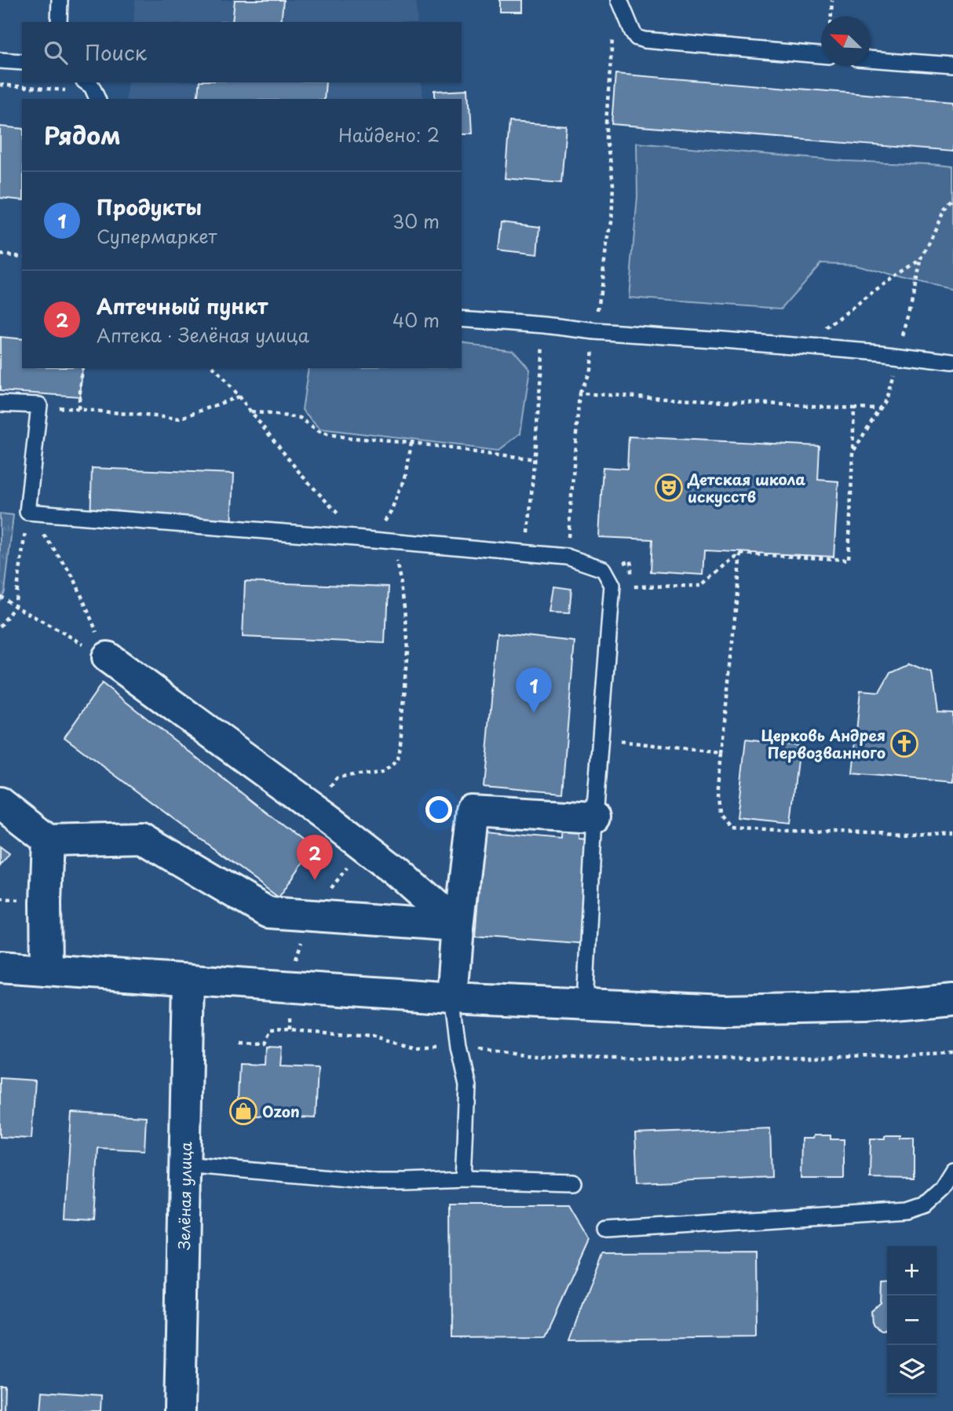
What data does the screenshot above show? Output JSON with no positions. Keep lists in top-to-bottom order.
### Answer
{
  "streets": {
    "street": ["Зелёная улица"]
  },
  "places": {
    "theatre": ["Детская школа искусств"],
    "church": ["Церковь Андрея Первозванного"],
    "shop": ["Ozon"]
  },
  "north": "top left",
  "page": {
    "search": "Поиск",
    "heading": ["Рядом", "Найдено: 2"],
    "list": [
      {
        "mark": "1",
        "name": "Продукты",
        "note": "Супермаркет",
        "value": "30 m"
      },
      {
        "mark": "2",
        "name": "Аптечный пункт",
        "note": "Аптека · Зелёная улица",
        "value": "40 m"
      }
    ],
    "pins": ["1", "2"],
    "map_buttons": ["+", "−"]
  }
}
